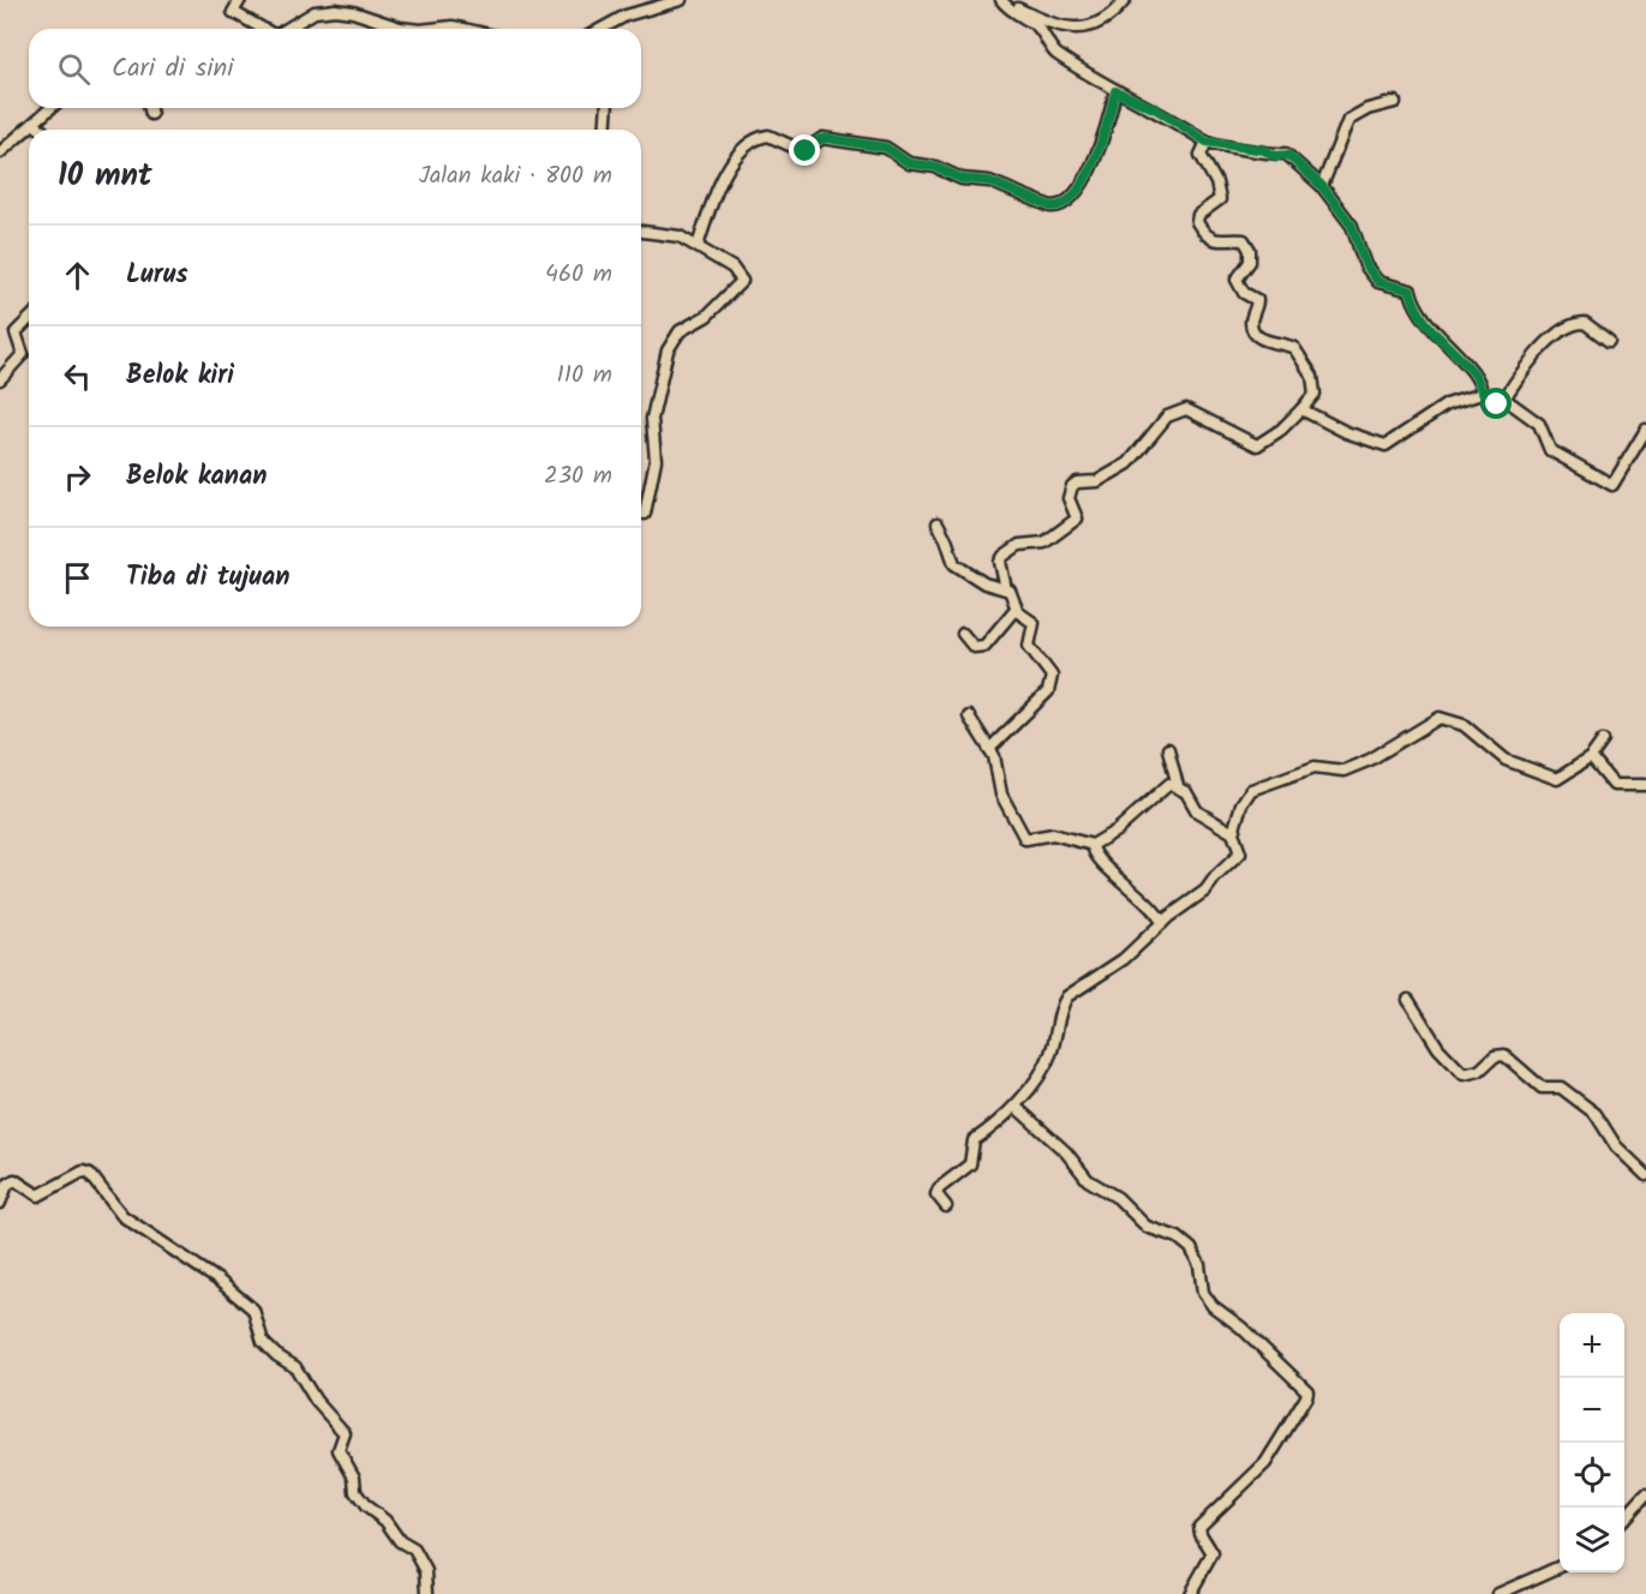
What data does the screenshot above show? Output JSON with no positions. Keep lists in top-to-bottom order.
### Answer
{
  "page": {
    "search": "Cari di sini",
    "heading": ["10 mnt", "Jalan kaki · 800 m"],
    "list": [
      ["Lurus", "460 m"],
      ["Belok kiri", "110 m"],
      ["Belok kanan", "230 m"],
      "Tiba di tujuan"
    ],
    "map_buttons": ["+", "−"]
  }
}
